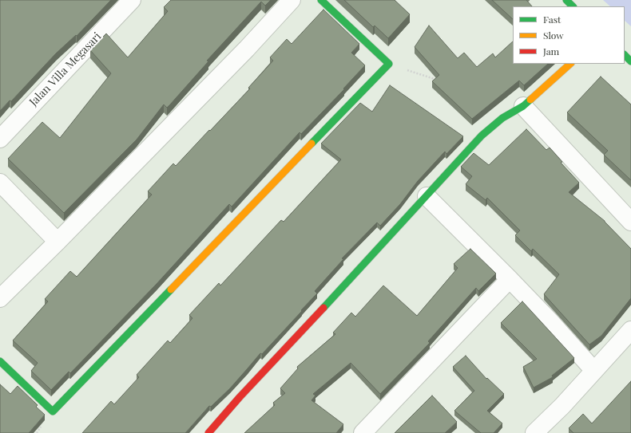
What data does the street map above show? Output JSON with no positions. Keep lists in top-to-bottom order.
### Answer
{
  "streets": {
    "street": ["Jalan Villa Megasari"]
  },
  "legend": ["Fast", "Slow", "Jam"]
}
